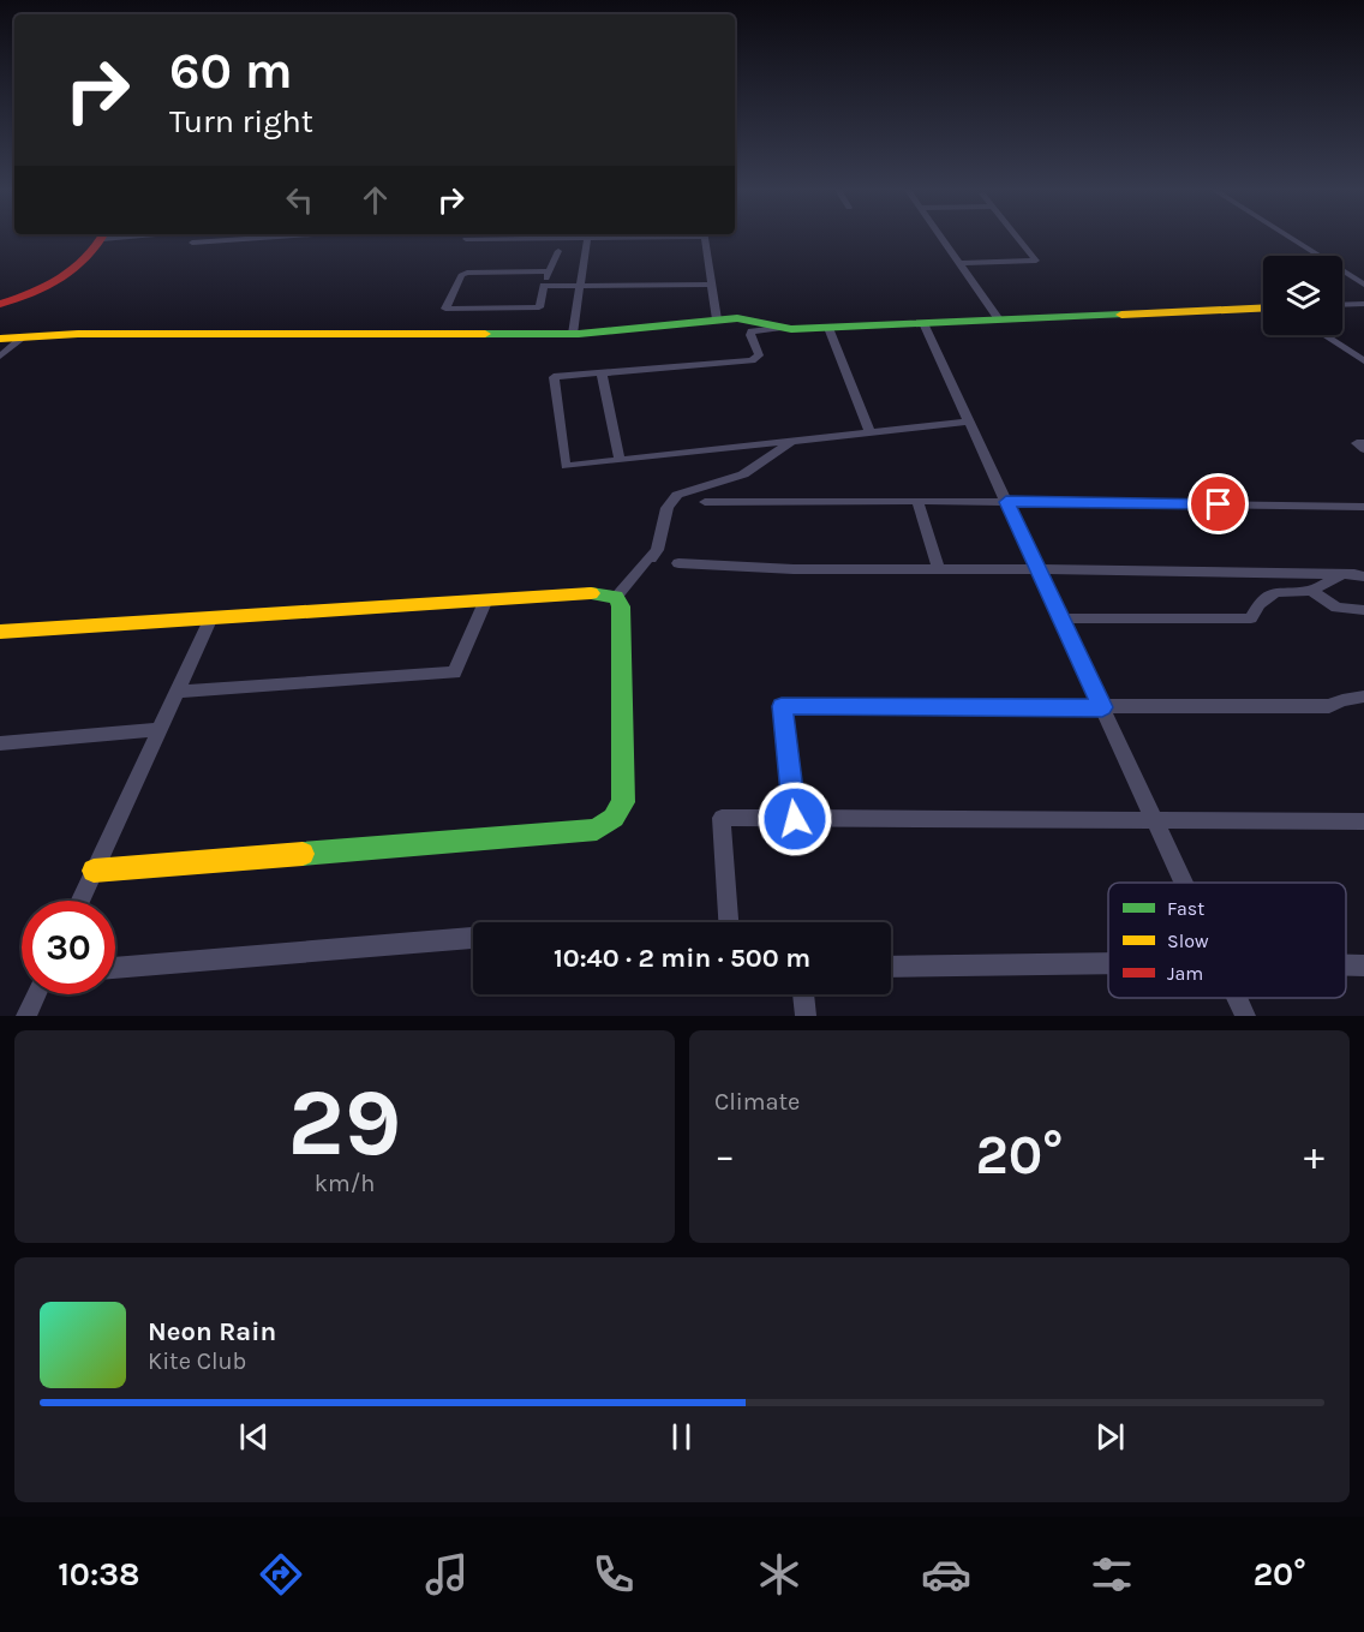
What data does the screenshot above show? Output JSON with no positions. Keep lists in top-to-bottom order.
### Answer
{
  "legend": ["Fast", "Slow", "Jam"],
  "page": {
    "turn": ["60 m", "Turn right"],
    "limit": "30",
    "trip": "10:40 · 2 min · 500 m",
    "tile": [
      ["29", "km/h"],
      "Climate"
    ],
    "heat": ["−", "20°", "+"],
    "song": ["Neon Rain", "Kite Club"],
    "tabs": ["10:38", "20°"]
  }
}
